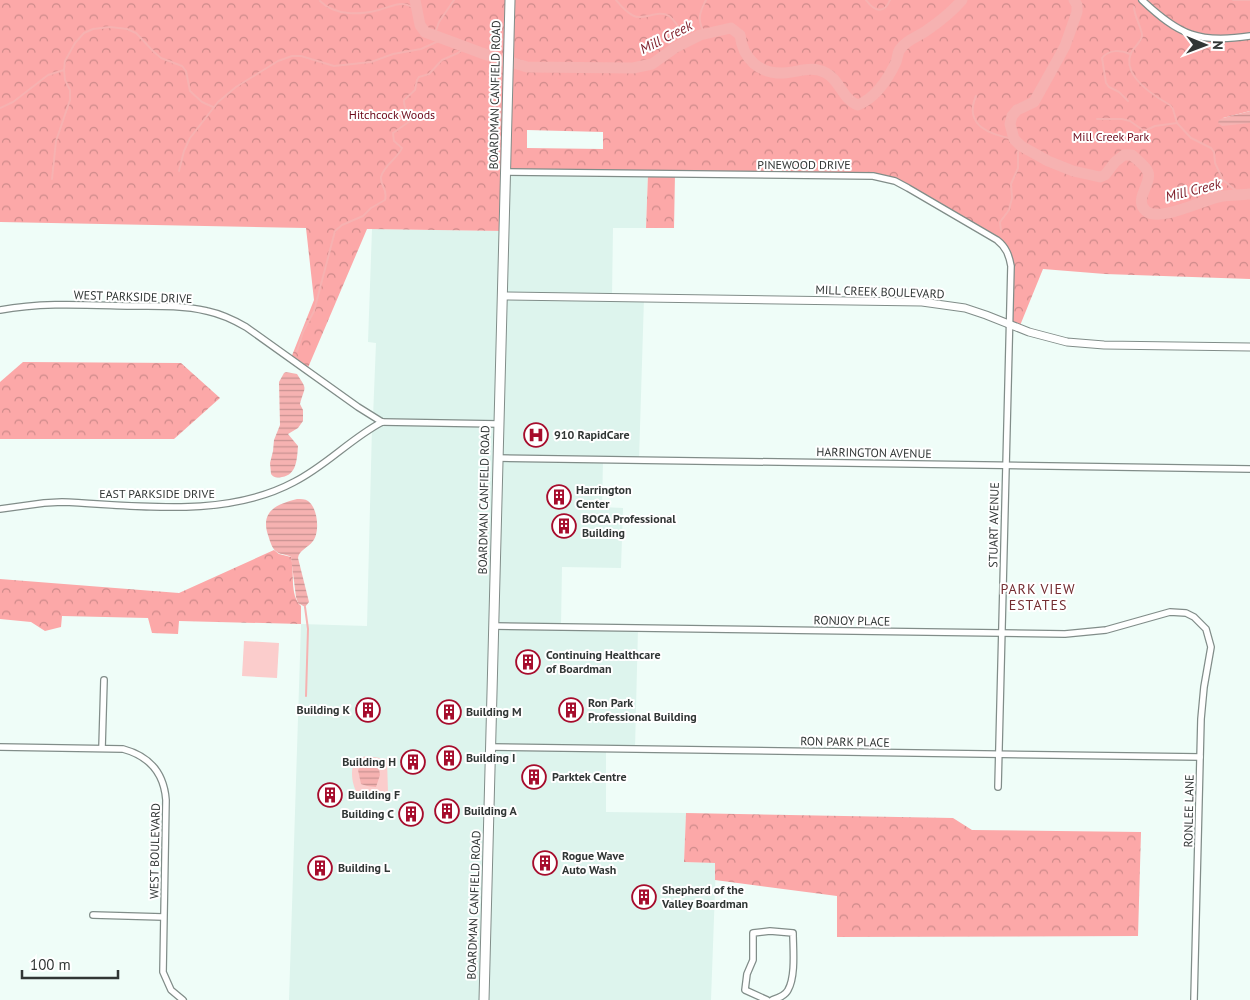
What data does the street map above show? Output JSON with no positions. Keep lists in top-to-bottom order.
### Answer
{
  "streets": {
    "main road": ["BOARDMAN CANFIELD ROAD"],
    "street": [
      "PINEWOOD DRIVE",
      "MILL CREEK BOULEVARD",
      "WEST PARKSIDE DRIVE",
      "HARRINGTON AVENUE",
      "EAST PARKSIDE DRIVE",
      "STUART AVENUE",
      "RONJOY PLACE",
      "RON PARK PLACE",
      "RONLEE LANE",
      "WEST BOULEVARD"
    ]
  },
  "crossings": [
    ["BOARDMAN CANFIELD ROAD", "PINEWOOD DRIVE"],
    ["BOARDMAN CANFIELD ROAD", "MILL CREEK BOULEVARD"],
    ["BOARDMAN CANFIELD ROAD", "HARRINGTON AVENUE"],
    ["BOARDMAN CANFIELD ROAD", "RONJOY PLACE"],
    ["BOARDMAN CANFIELD ROAD", "RON PARK PLACE"],
    ["PINEWOOD DRIVE", "MILL CREEK BOULEVARD"],
    ["PINEWOOD DRIVE", "STUART AVENUE"],
    ["MILL CREEK BOULEVARD", "STUART AVENUE"],
    ["WEST PARKSIDE DRIVE", "EAST PARKSIDE DRIVE"],
    ["HARRINGTON AVENUE", "STUART AVENUE"],
    ["STUART AVENUE", "RONJOY PLACE"],
    ["STUART AVENUE", "RON PARK PLACE"],
    ["RONJOY PLACE", "RONLEE LANE"],
    ["RON PARK PLACE", "RONLEE LANE"]
  ],
  "districts": ["PARK VIEW ESTATES"],
  "water": ["Mill Creek"],
  "parks": ["Hitchcock Woods", "Mill Creek Park"],
  "places": {
    "hospital": ["910 RapidCare"],
    "building": [
      "Harrington Center",
      "BOCA Professional Building",
      "Continuing Healthcare of Boardman",
      "Building K",
      "Ron Park Professional Building",
      "Building M",
      "Building I",
      "Building H",
      "Parktek Centre",
      "Building F",
      "Building A",
      "Building C",
      "Rogue Wave Auto Wash",
      "Building L",
      "Shepherd of the Valley Boardman"
    ]
  },
  "scale_bar": "100 m",
  "north": "right"
}
